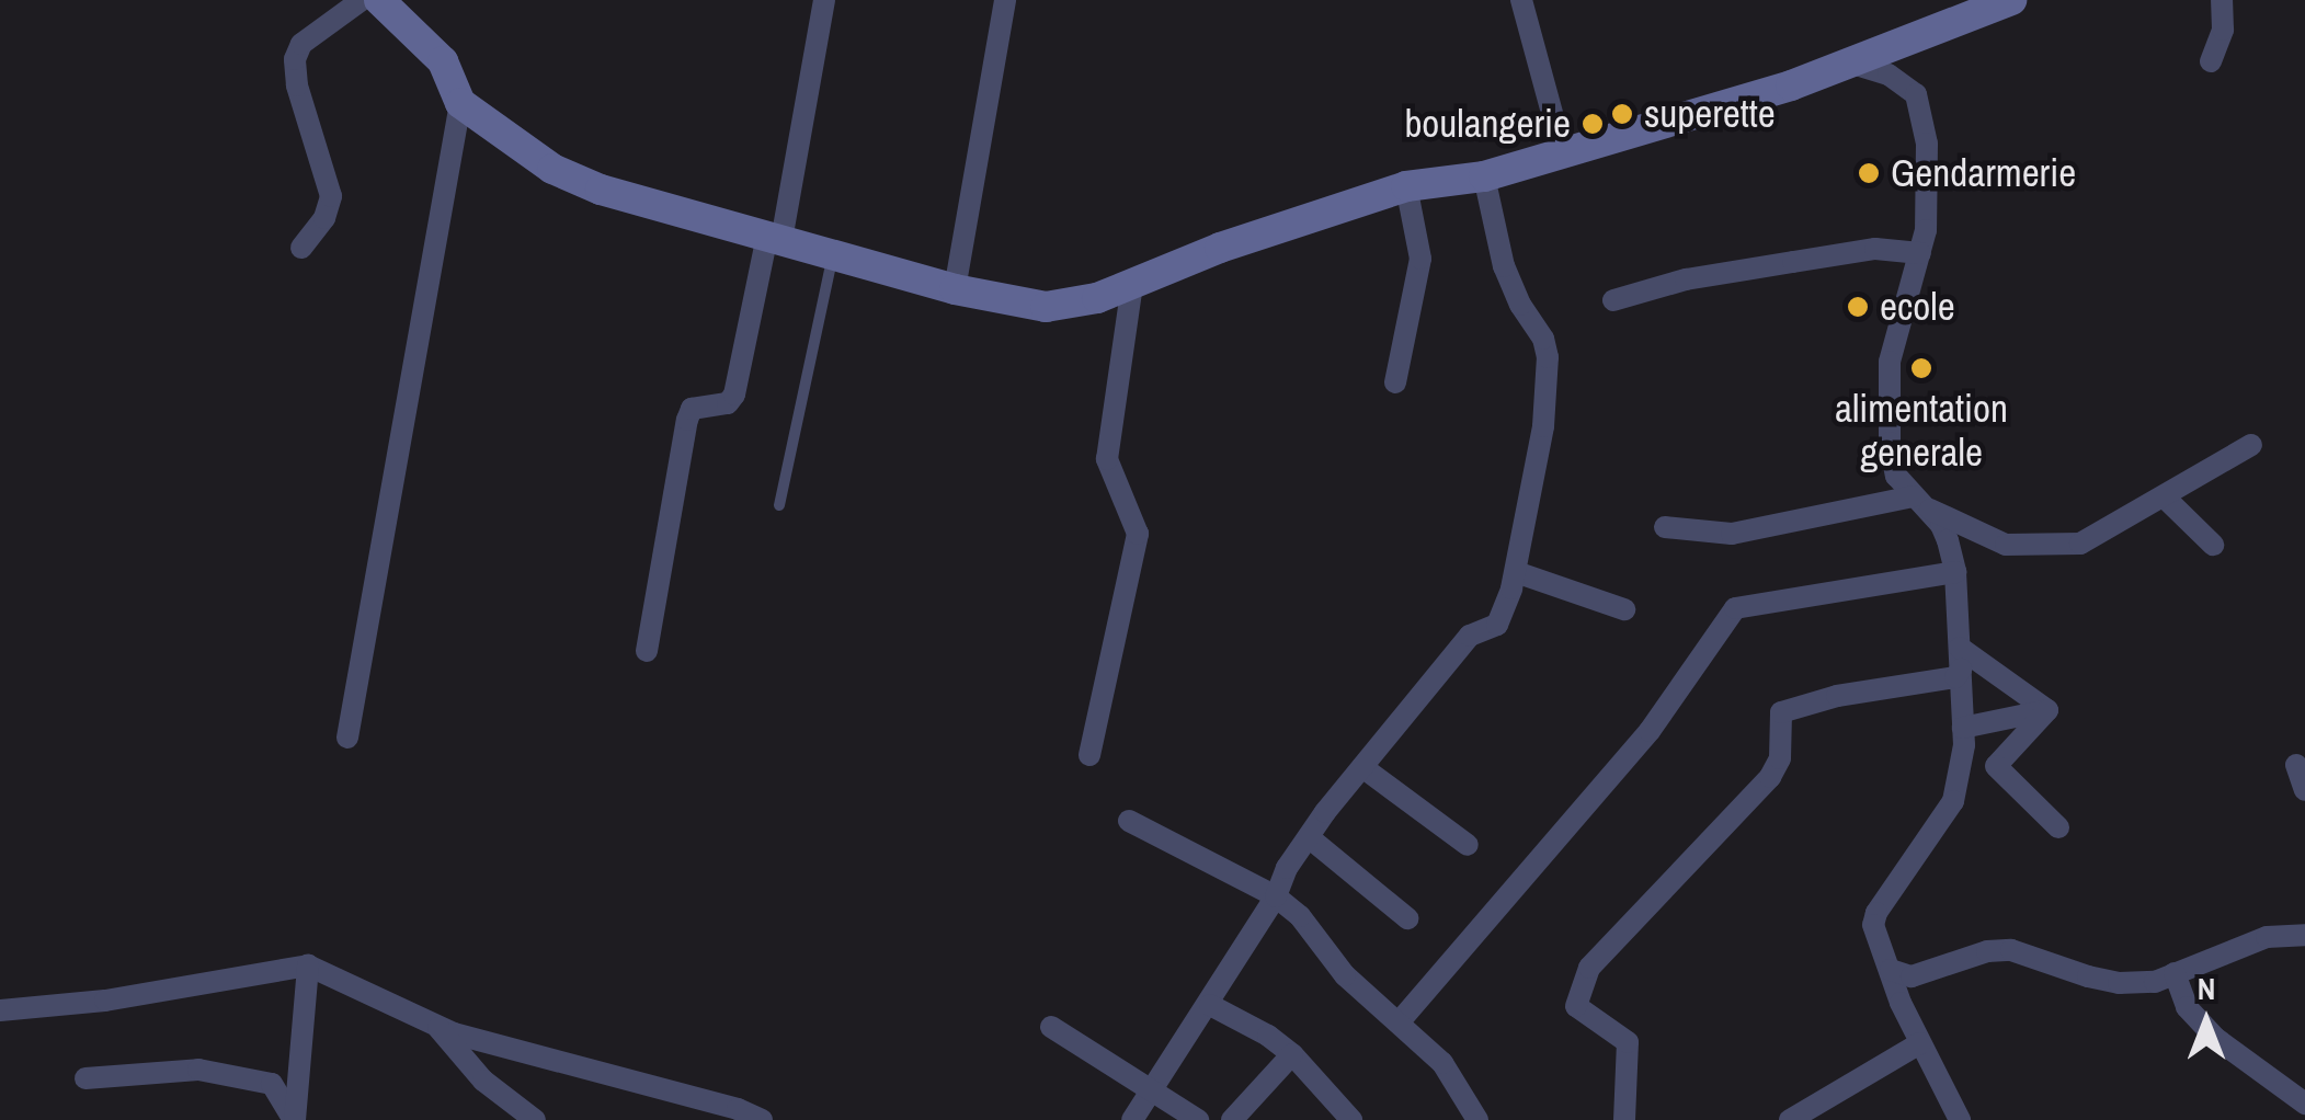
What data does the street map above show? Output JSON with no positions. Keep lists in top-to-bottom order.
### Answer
{
  "places": [
    "superette",
    "boulangerie",
    "Gendarmerie",
    "ecole",
    "alimentation generale"
  ],
  "north": "top"
}
